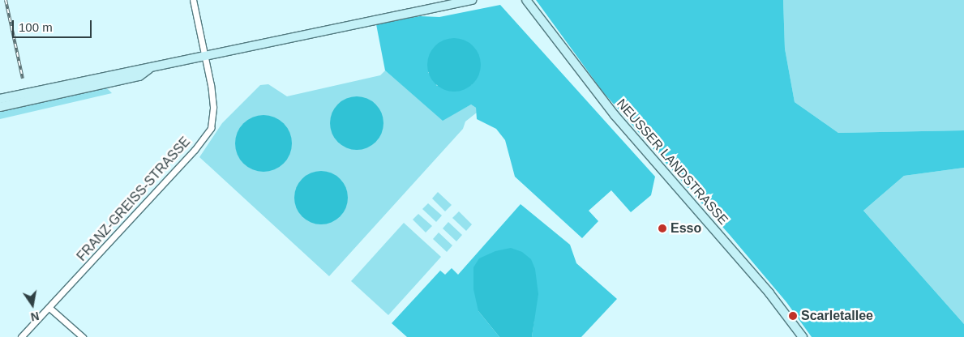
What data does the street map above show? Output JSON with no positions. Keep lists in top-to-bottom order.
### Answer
{
  "streets": {
    "street": ["NEUSSER LANDSTRASSE", "FRANZ-GREISS-STRASSE"]
  },
  "places": ["Esso", "Scarletallee"],
  "scale_bar": "100 m",
  "north": "bottom"
}
